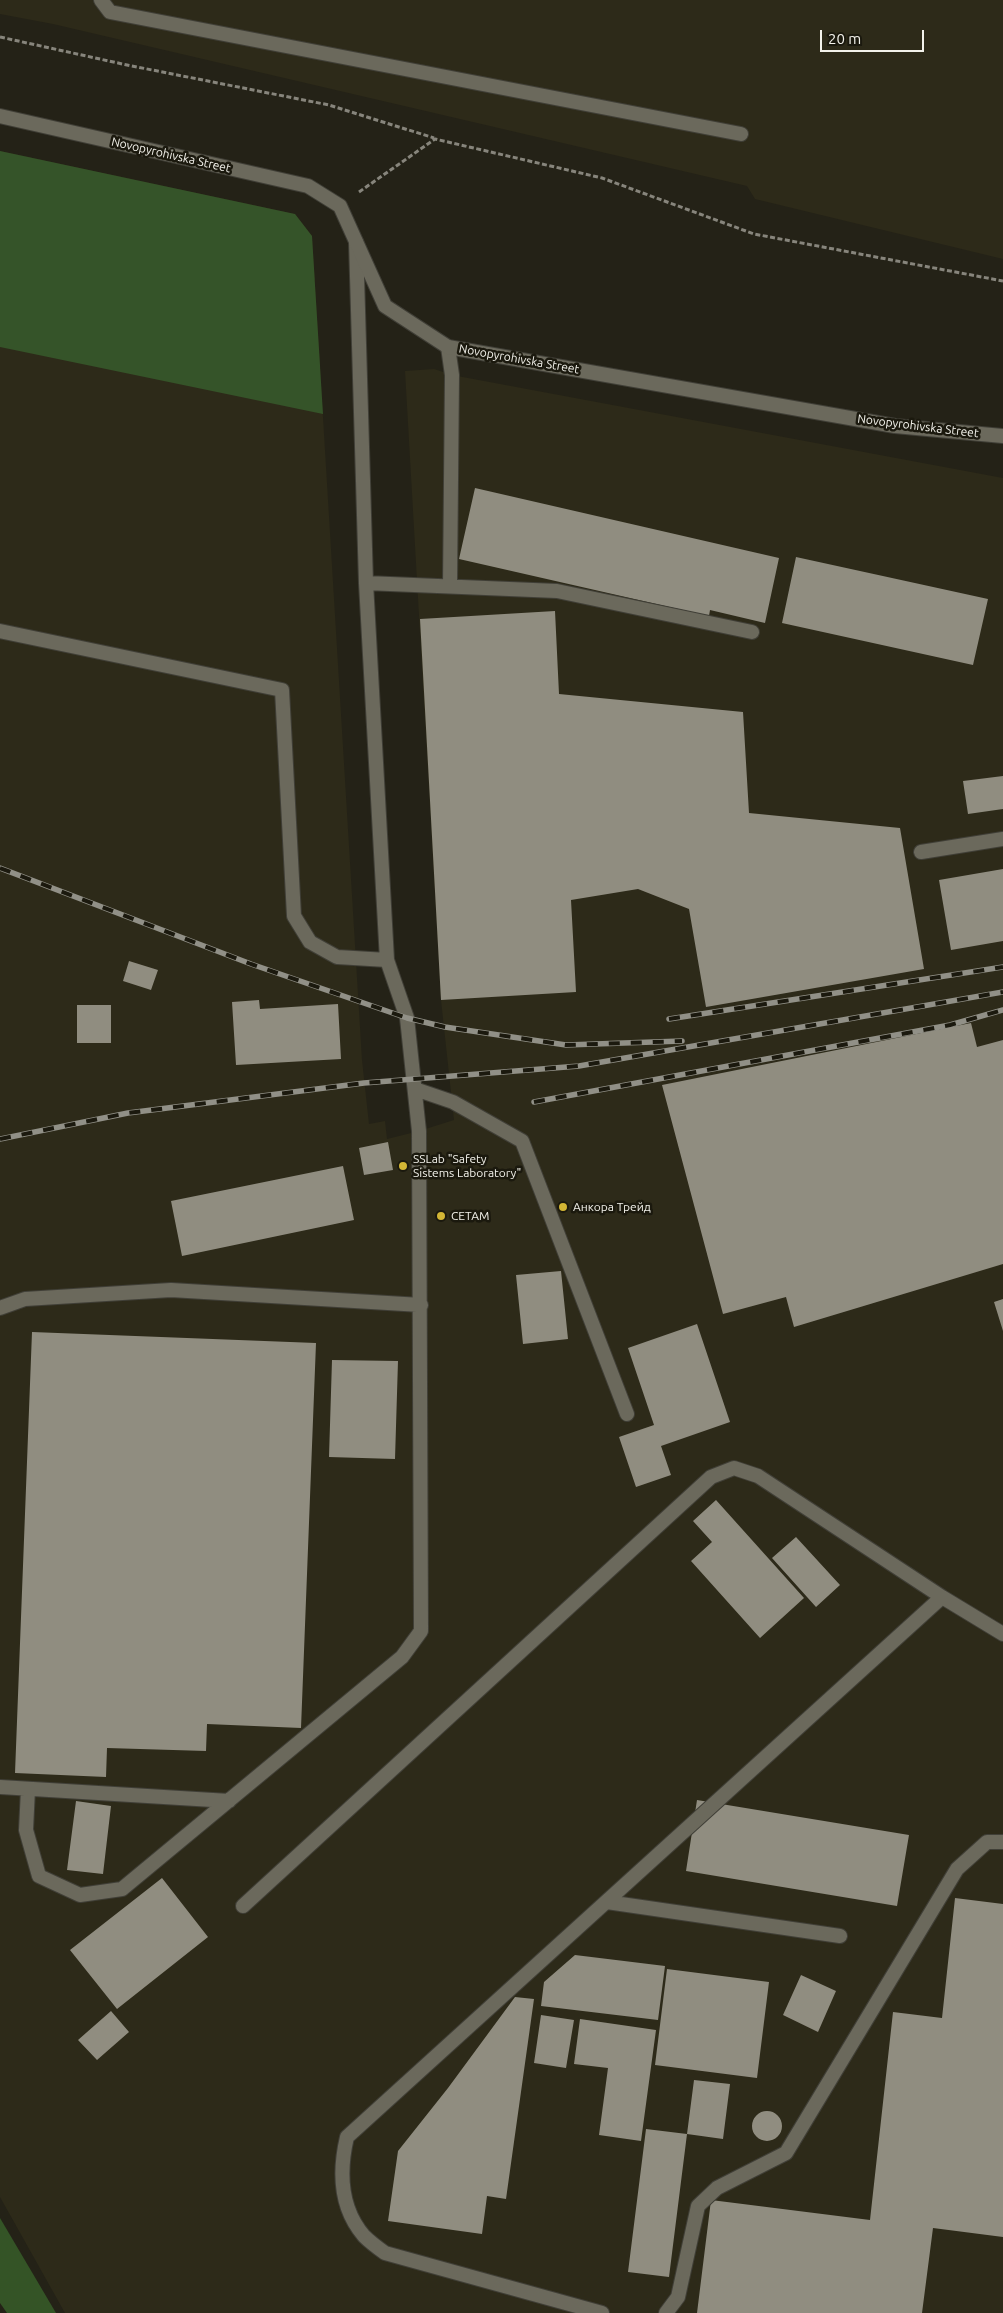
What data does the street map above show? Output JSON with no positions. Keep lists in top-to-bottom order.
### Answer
{
  "streets": {
    "street": ["Novopyrohivska Street"]
  },
  "places": ["SSLab \"Safety Sistems Laboratory\"", "Анкора Трейд", "СЕТАМ"],
  "scale_bar": "20 m"
}
